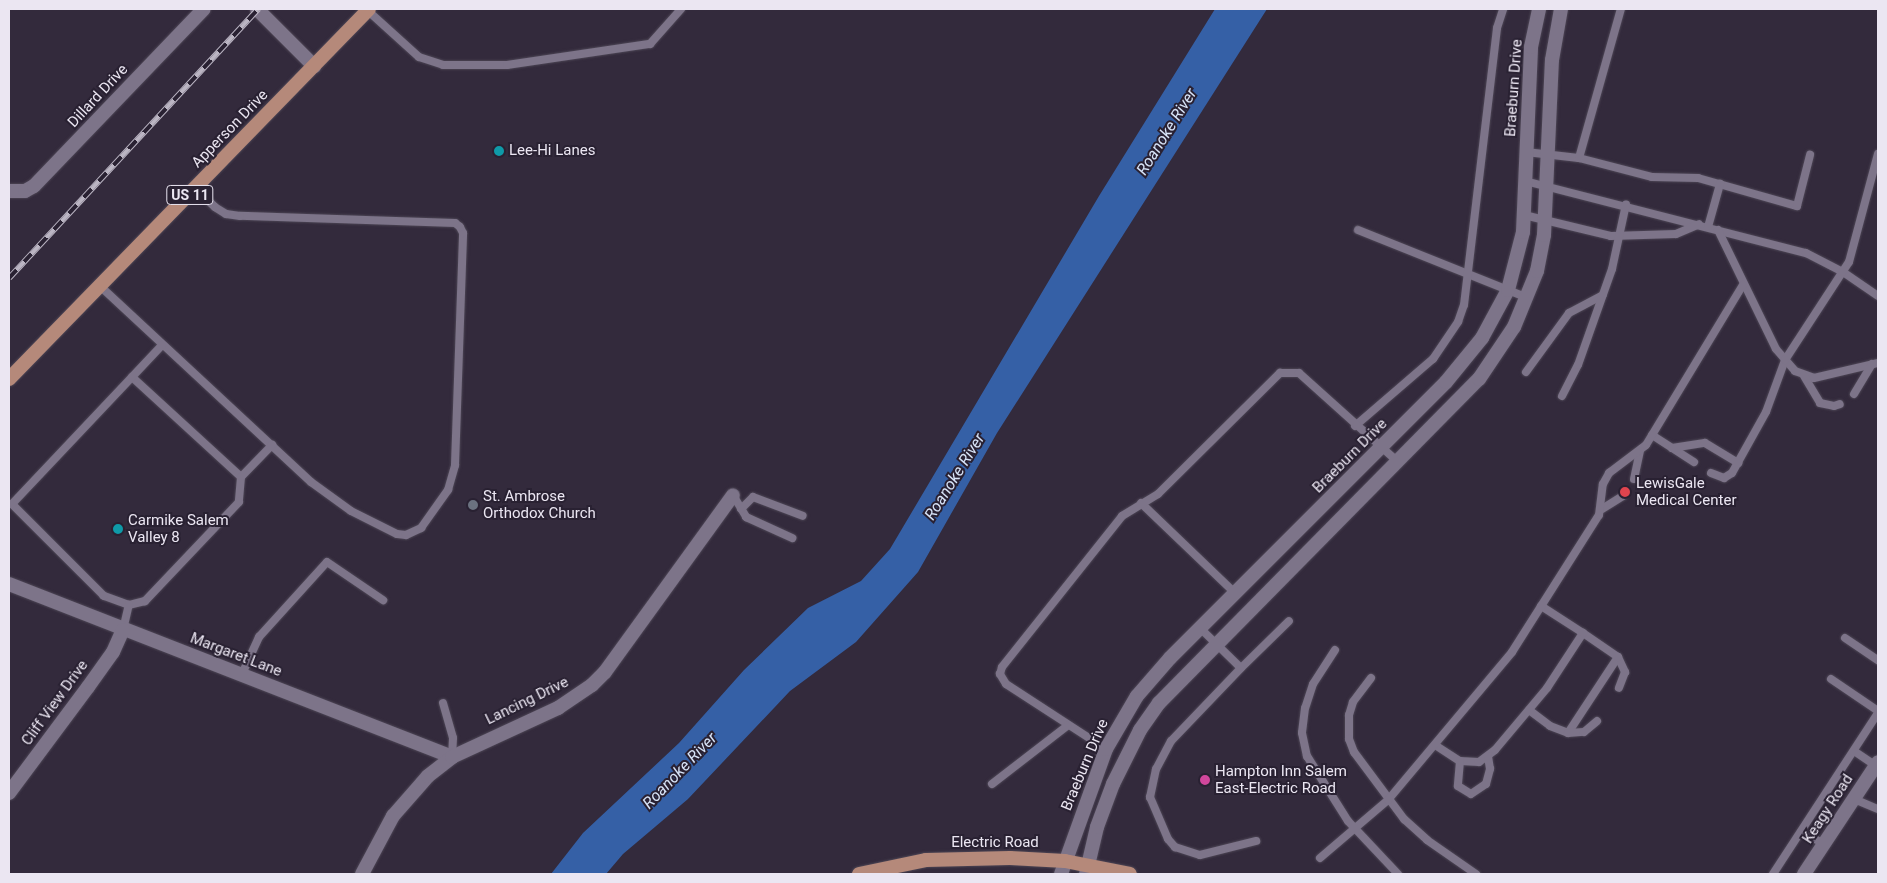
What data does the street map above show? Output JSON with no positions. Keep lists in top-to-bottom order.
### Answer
{
  "streets": {
    "main road": ["Apperson Drive", "US 11", "Electric Road"],
    "street": [
      "Braeburn Drive",
      "Dillard Drive",
      "Margaret Lane",
      "Lancing Drive",
      "Cliff View Drive",
      "Keagy Road"
    ]
  },
  "crossings": [
    ["Braeburn Drive", "Electric Road"],
    ["Margaret Lane", "Lancing Drive"],
    ["Margaret Lane", "Cliff View Drive"]
  ],
  "water": ["Roanoke River"],
  "places": [
    "Lee-Hi Lanes",
    "LewisGale Medical Center",
    "St. Ambrose Orthodox Church",
    "Carmike Salem Valley 8",
    "Hampton Inn Salem East-Electric Road"
  ]
}
